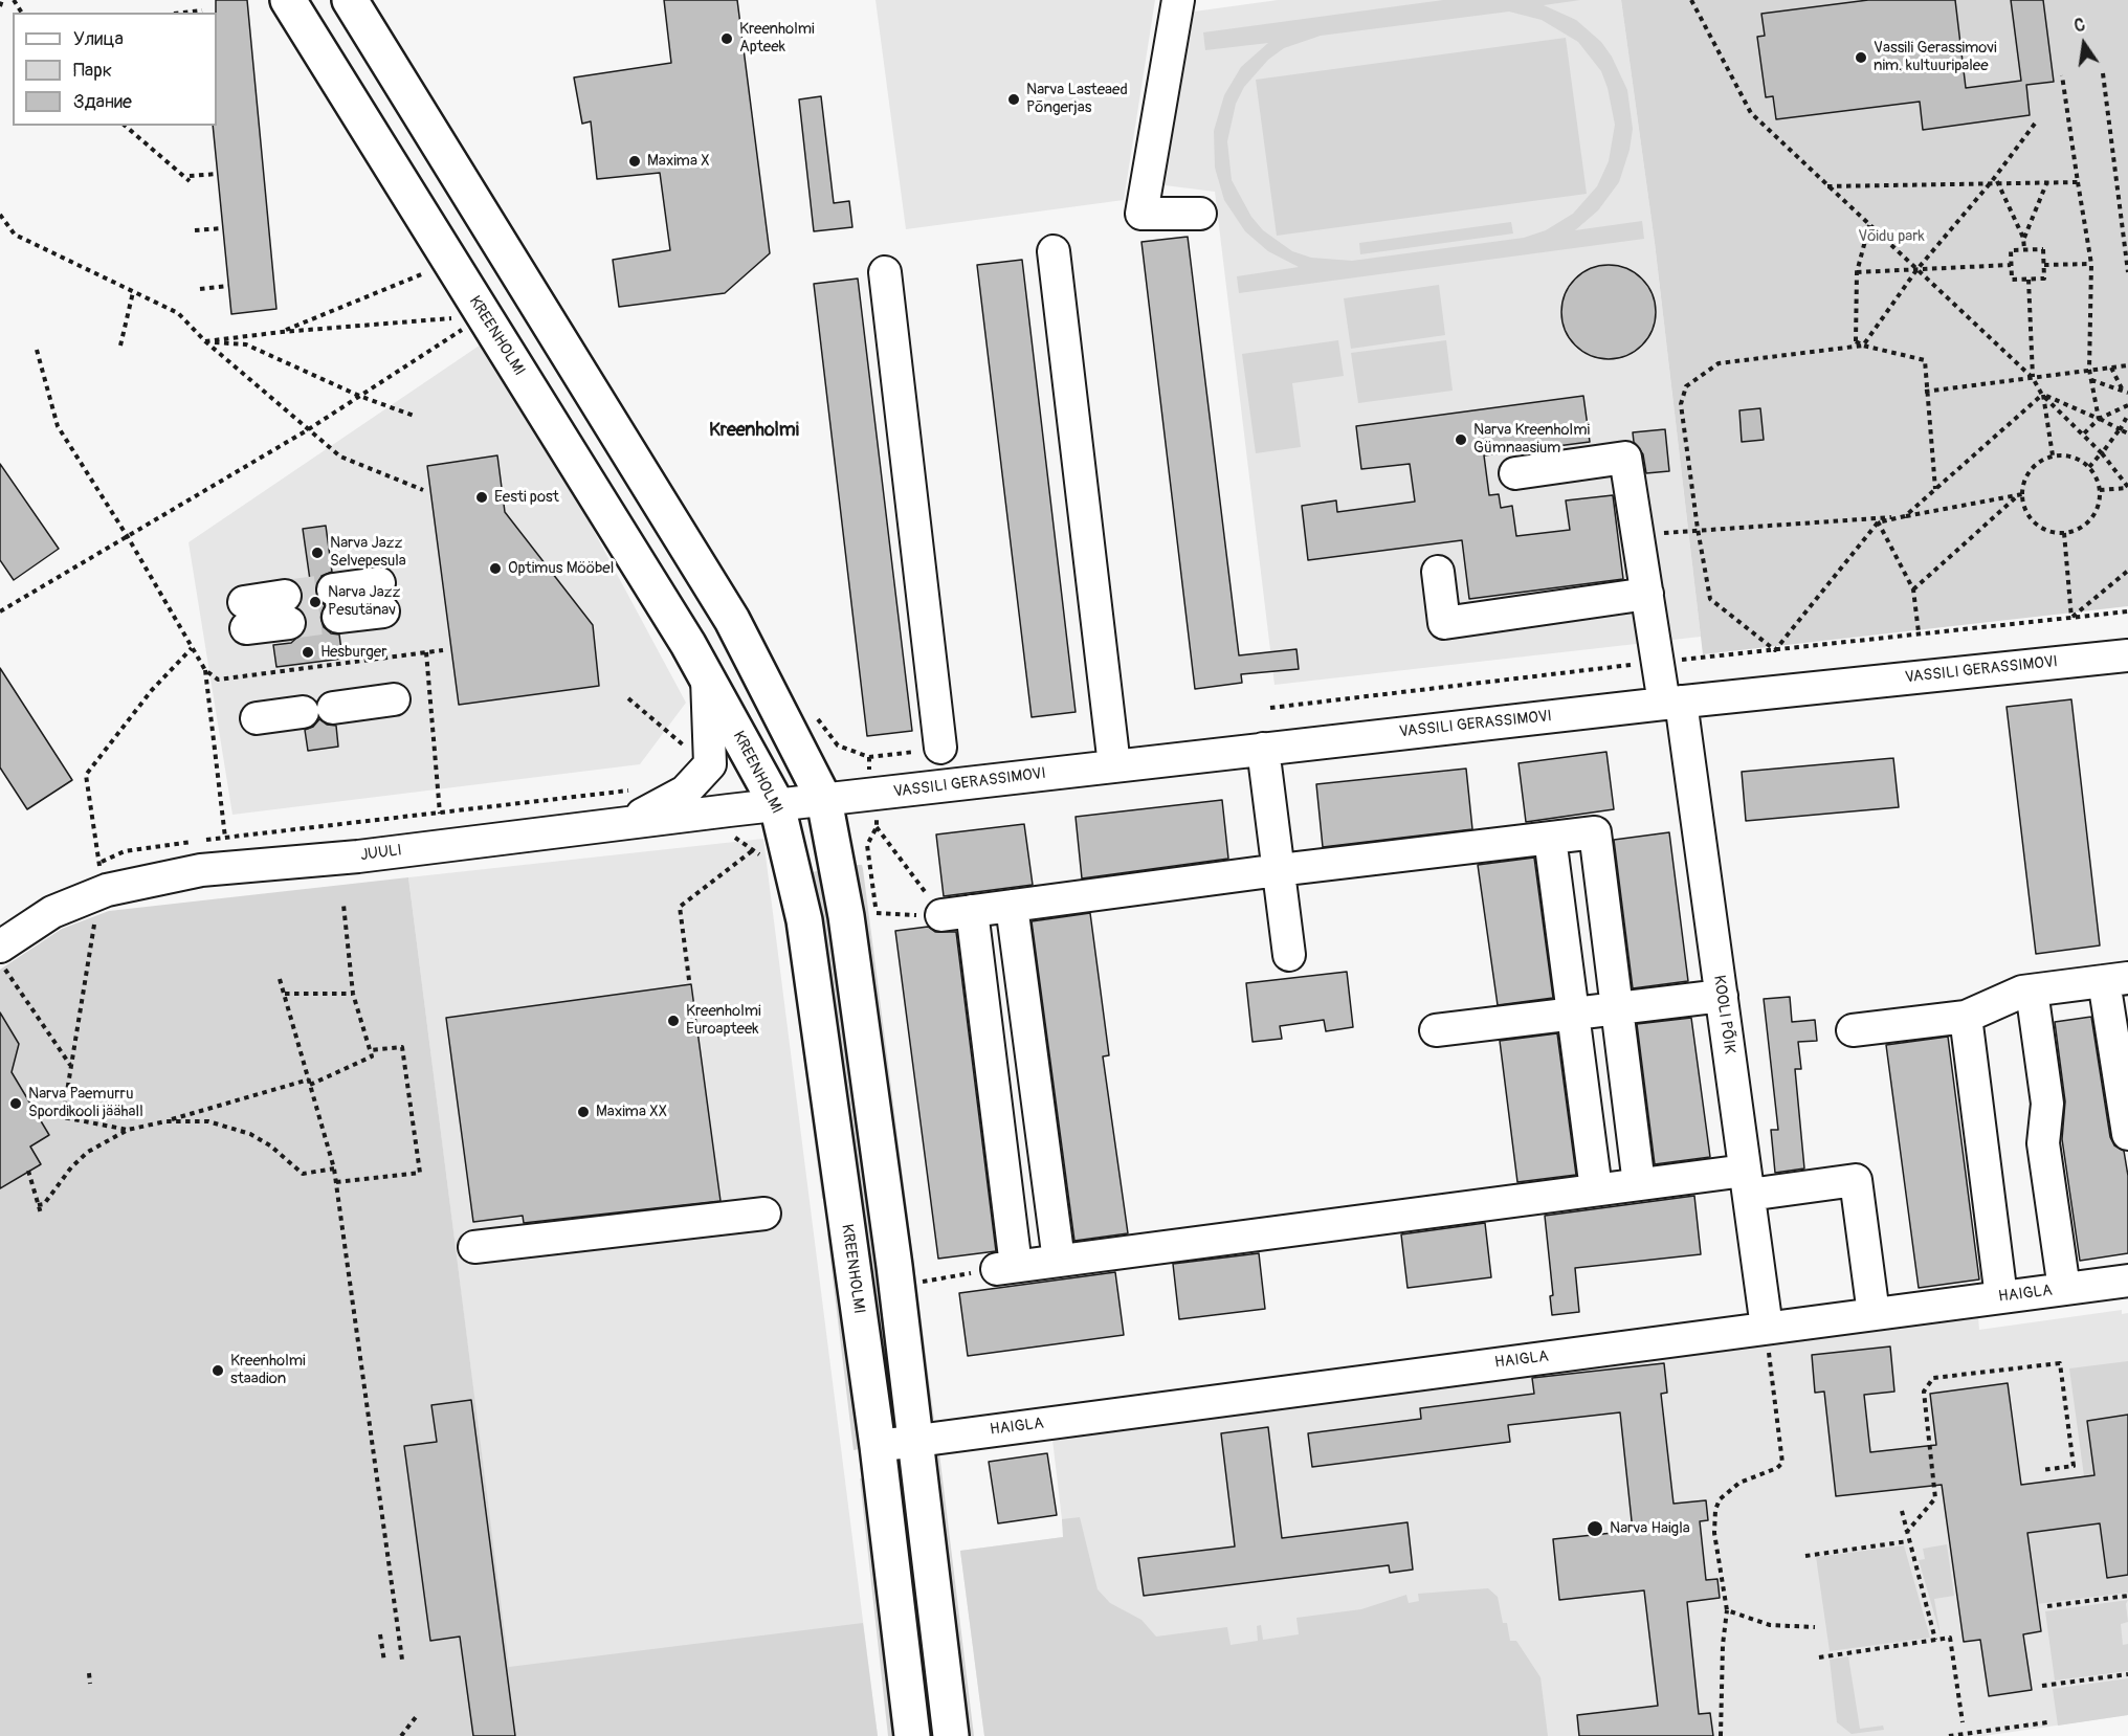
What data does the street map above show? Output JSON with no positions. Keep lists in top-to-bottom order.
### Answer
{
  "streets": {
    "main road": ["KREENHOLMI"],
    "street": [
      "VASSILI GERASSIMOVI",
      "JUULI",
      "KOOLI PÕIK",
      "HAIGLA"
    ]
  },
  "crossings": [
    ["KREENHOLMI", "VASSILI GERASSIMOVI"],
    ["KREENHOLMI", "JUULI"],
    ["KREENHOLMI", "HAIGLA"],
    ["VASSILI GERASSIMOVI", "JUULI"],
    ["VASSILI GERASSIMOVI", "KOOLI PÕIK"],
    ["KOOLI PÕIK", "HAIGLA"]
  ],
  "districts": ["Kreenholmi"],
  "parks": ["Võidu park"],
  "places": [
    "Kreenholmi Apteek",
    "Vassili Gerassimovi nim. kultuuripalee",
    "Narva Lasteaed Põngerjas",
    "Maxima X",
    "Narva Kreenholmi Gümnaasium",
    "Eesti post",
    "Narva Jazz Selvepesula",
    "Optimus Mööbel",
    "Narva Jazz Pesutänav",
    "Hesburger",
    "Kreenholmi Euroapteek",
    "Narva Paemurru Spordikooli jäähall",
    "Maxima XX",
    "Kreenholmi staadion",
    "Narva Haigla"
  ],
  "legend": ["Улица", "Парк", "Здание"],
  "north": "top"
}
